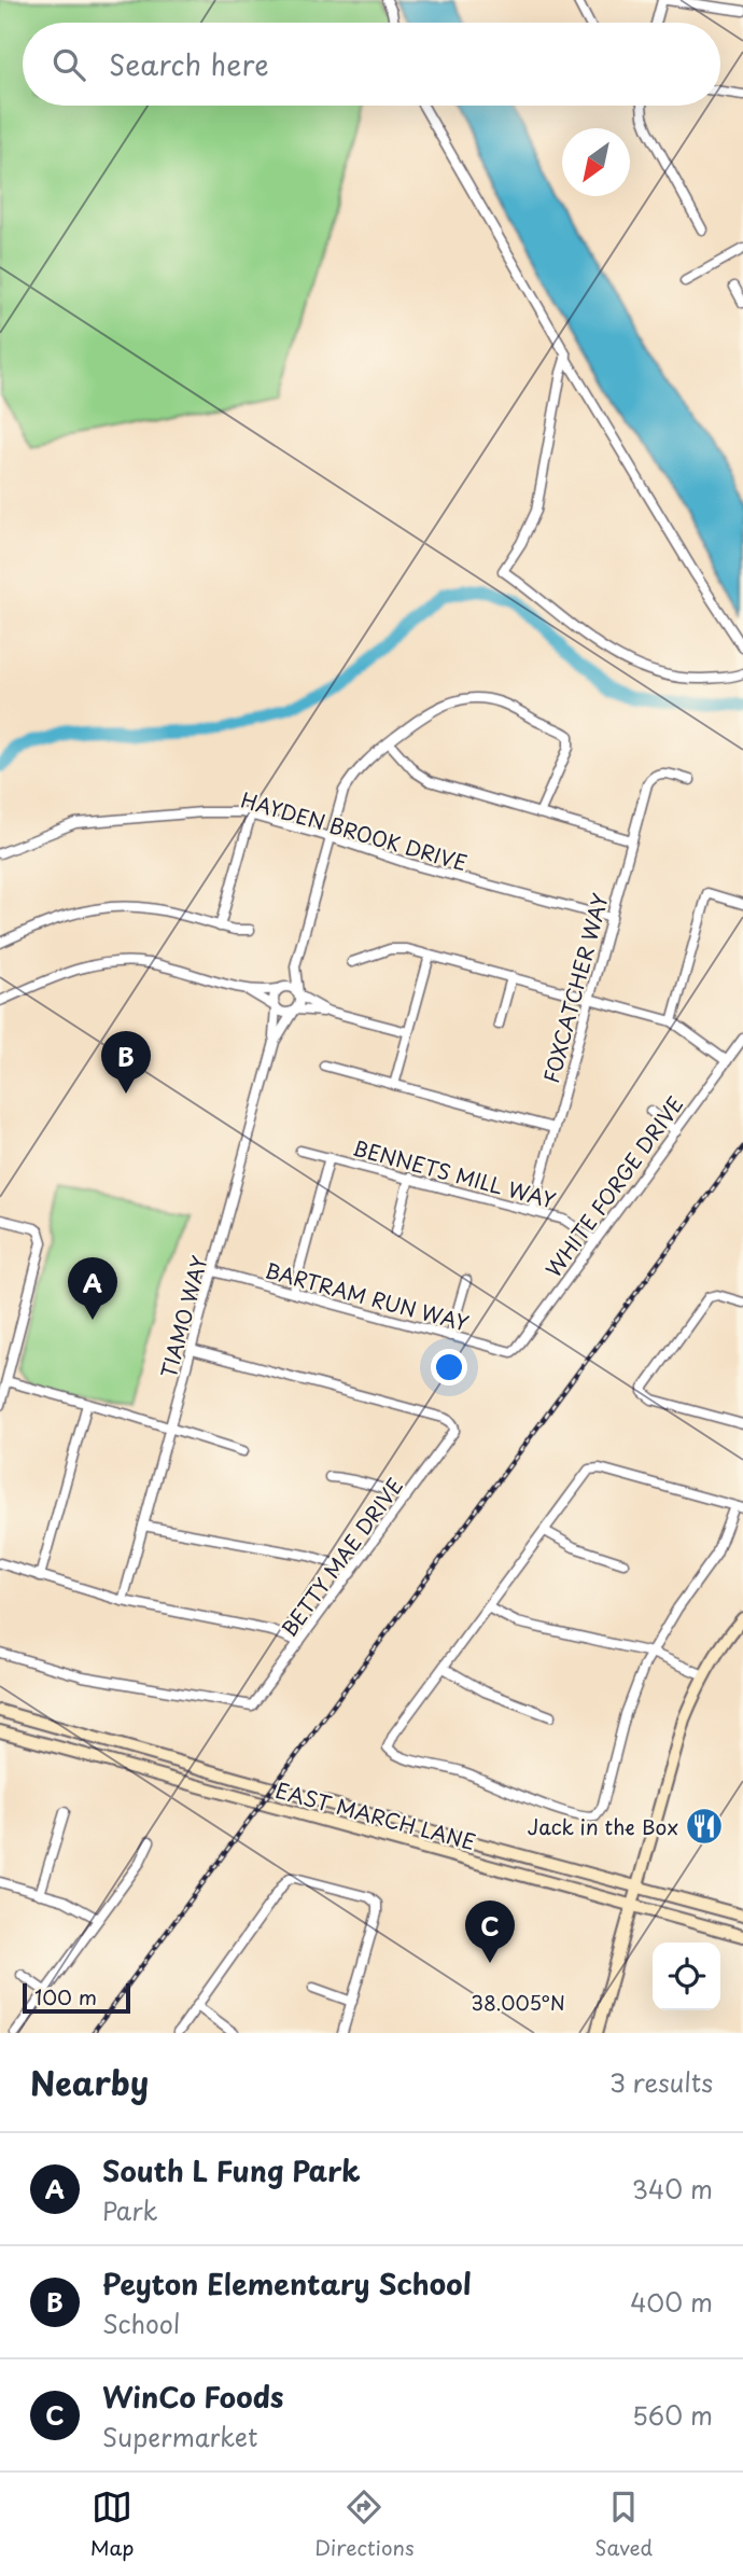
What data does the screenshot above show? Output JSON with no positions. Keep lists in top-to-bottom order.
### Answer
{
  "streets": {
    "main road": ["EAST MARCH LANE"],
    "street": [
      "HAYDEN BROOK DRIVE",
      "FOXCATCHER WAY",
      "BENNETS MILL WAY",
      "WHITE FORGE DRIVE",
      "BARTRAM RUN WAY",
      "TIAMO WAY",
      "BETTY MAE DRIVE"
    ]
  },
  "crossings": [
    ["HAYDEN BROOK DRIVE", "FOXCATCHER WAY"],
    ["FOXCATCHER WAY", "BENNETS MILL WAY"],
    ["BENNETS MILL WAY", "WHITE FORGE DRIVE"],
    ["WHITE FORGE DRIVE", "BARTRAM RUN WAY"],
    ["BARTRAM RUN WAY", "TIAMO WAY"],
    ["TIAMO WAY", "BETTY MAE DRIVE"]
  ],
  "places": {
    "restaurant": ["Jack in the Box"]
  },
  "scale_bar": "100 m",
  "north": "bottom left",
  "page": {
    "search": "Search here",
    "pins": ["B", "A", "C"],
    "scale": "100 m",
    "heading": ["Nearby", "3 results"],
    "list": [
      {
        "mark": "A",
        "name": "South L Fung Park",
        "note": "Park",
        "value": "340 m"
      },
      {
        "mark": "B",
        "name": "Peyton Elementary School",
        "note": "School",
        "value": "400 m"
      },
      {
        "mark": "C",
        "name": "WinCo Foods",
        "note": "Supermarket",
        "value": "560 m"
      }
    ],
    "nav": ["Map", "Directions", "Saved"]
  },
  "coordinates": ["38.005°N"]
}
